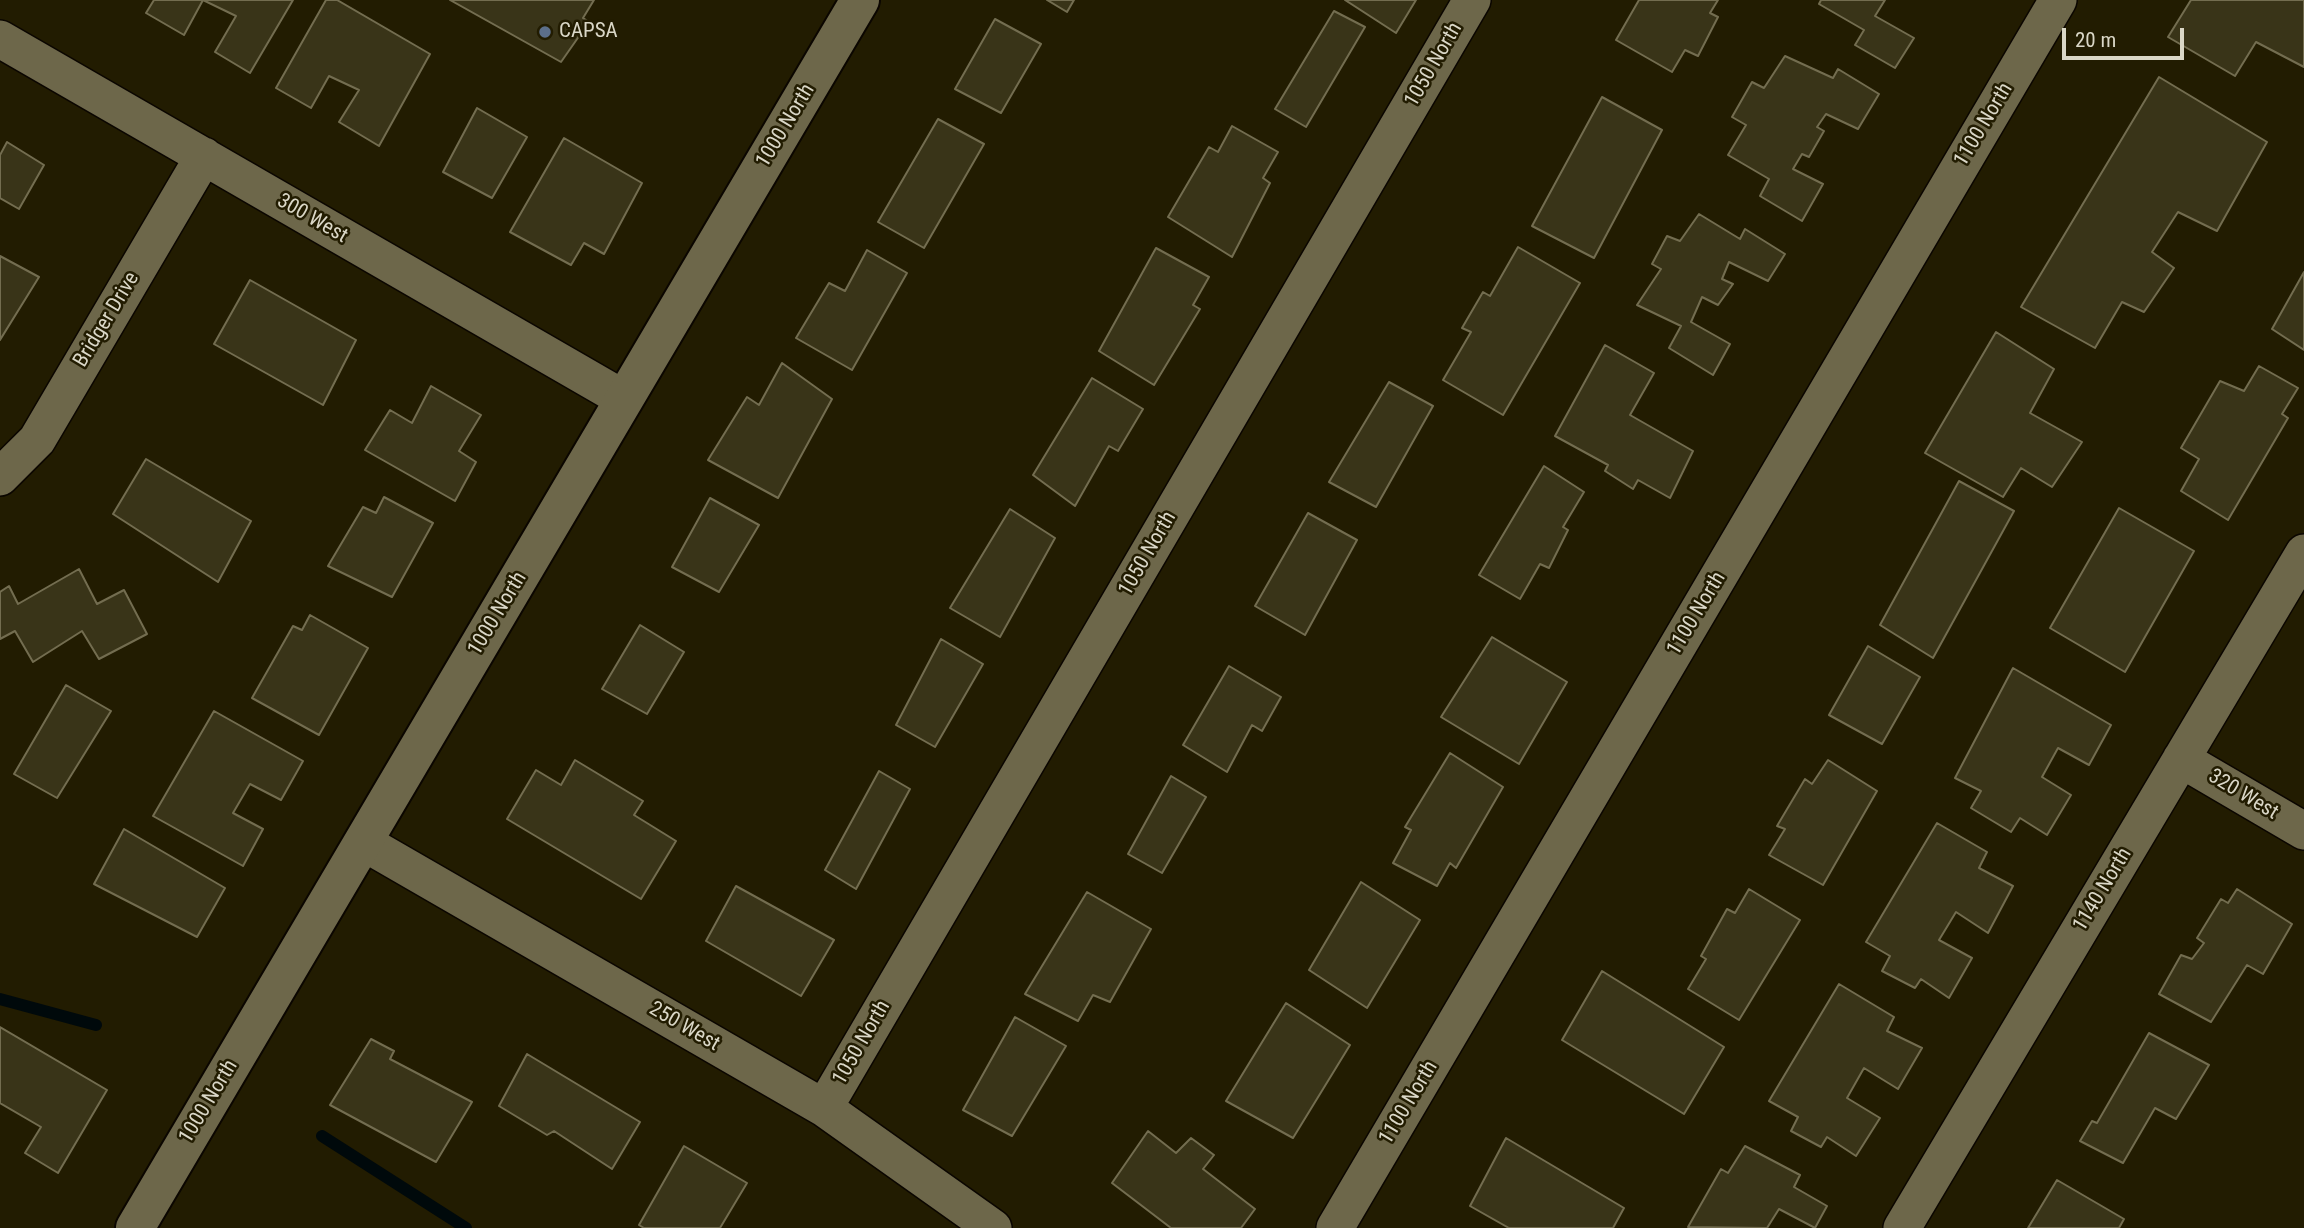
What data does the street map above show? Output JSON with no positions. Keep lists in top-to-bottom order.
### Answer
{
  "streets": {
    "street": [
      "1050 North",
      "1100 North",
      "1000 North",
      "300 West",
      "Bridger Drive",
      "320 West",
      "1140 North",
      "250 West"
    ]
  },
  "crossings": [
    ["1050 North", "250 West"],
    ["1000 North", "300 West"],
    ["1000 North", "250 West"],
    ["300 West", "Bridger Drive"],
    ["320 West", "1140 North"]
  ],
  "places": ["CAPSA"],
  "scale_bar": "20 m"
}
